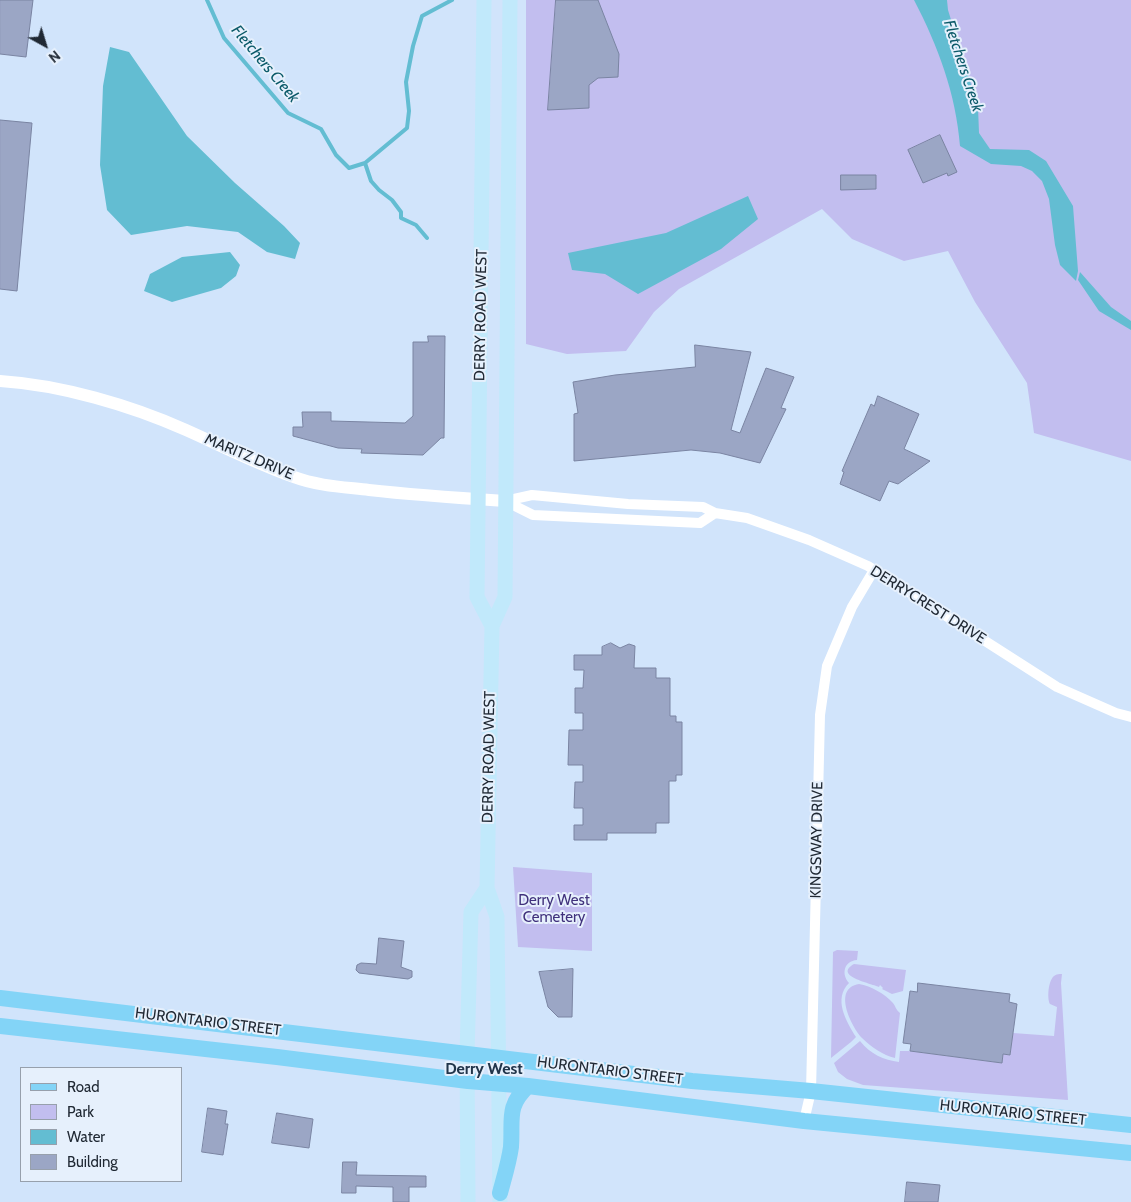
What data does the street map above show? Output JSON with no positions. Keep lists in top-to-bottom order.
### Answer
{
  "streets": {
    "main road": ["DERRY ROAD WEST", "HURONTARIO STREET"],
    "street": ["MARITZ DRIVE", "DERRYCREST DRIVE", "KINGSWAY DRIVE"]
  },
  "crossings": [
    ["DERRY ROAD WEST", "MARITZ DRIVE"],
    ["DERRY ROAD WEST", "DERRYCREST DRIVE"],
    ["DERRY ROAD WEST", "HURONTARIO STREET"],
    ["MARITZ DRIVE", "DERRYCREST DRIVE"],
    ["DERRYCREST DRIVE", "KINGSWAY DRIVE"],
    ["KINGSWAY DRIVE", "HURONTARIO STREET"]
  ],
  "districts": ["Derry West"],
  "water": ["Fletchers Creek"],
  "parks": ["Derry West Cemetery"],
  "legend": [
    "Road",
    "Park",
    "Water",
    "Building"
  ],
  "north": "bottom right"
}
